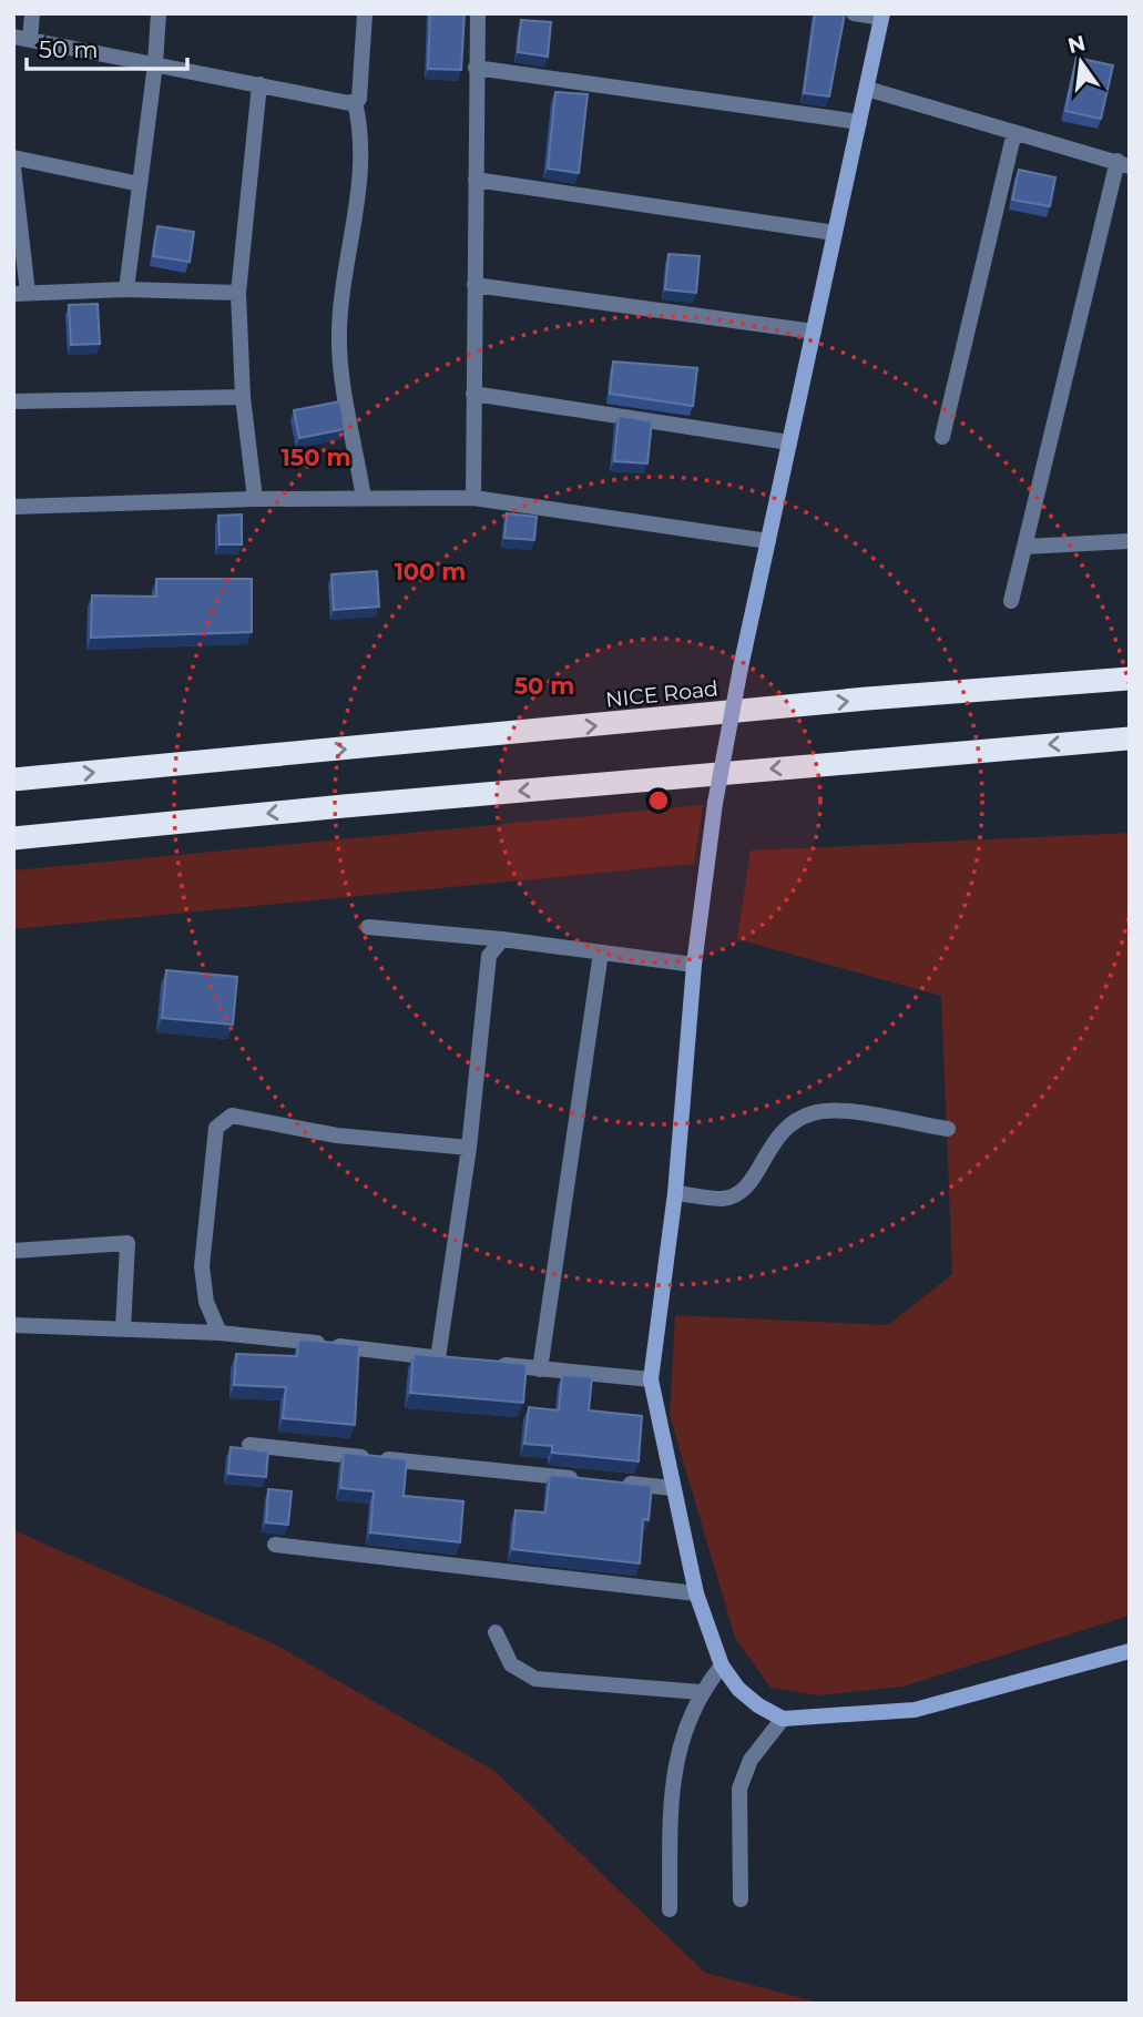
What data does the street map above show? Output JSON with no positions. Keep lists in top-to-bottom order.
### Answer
{
  "streets": {
    "highway": ["NICE Road"]
  },
  "scale_bar": "50 m",
  "north": "top",
  "rings": ["150 m", "100 m", "50 m"]
}
